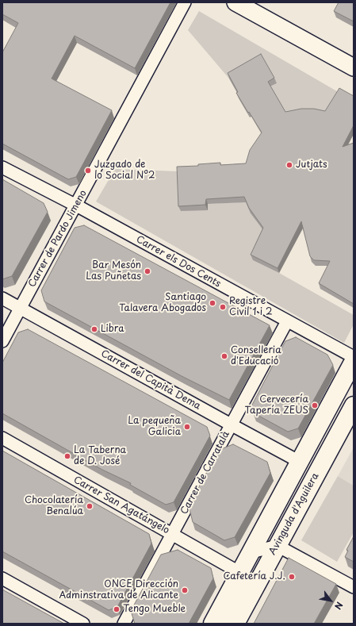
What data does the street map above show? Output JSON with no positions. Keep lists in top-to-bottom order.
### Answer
{
  "streets": {
    "main road": ["Avinguda d'Aguilera"],
    "street": [
      "Carrer de Pardo Jimeno",
      "Carrer els Dos Cents",
      "Carrer del Capità Dema",
      "Carrer de Carratalà",
      "Carrer San Agatángelo"
    ]
  },
  "crossings": [
    ["Carrer de Pardo Jimeno", "Carrer els Dos Cents"],
    ["Carrer de Pardo Jimeno", "Carrer del Capità Dema"],
    ["Carrer els Dos Cents", "Carrer de Carratalà"],
    ["Carrer del Capità Dema", "Carrer de Carratalà"],
    ["Carrer del Capità Dema", "Avinguda d'Aguilera"],
    ["Carrer de Carratalà", "Carrer San Agatángelo"],
    ["Carrer San Agatángelo", "Avinguda d'Aguilera"]
  ],
  "places": [
    "Jutjats",
    "Juzgado de lo Social Nº2",
    "Bar Mesón Las Puñetas",
    "Santiago Talavera Abogados",
    "Registre Civil 1 i 2",
    "Libra",
    "Conselleria d'Educació",
    "Cervecería Tapería ZEUS",
    "La pequeña Galicia",
    "La Taberna de D. José",
    "Chocolatería Benalúa",
    "Cafetería J.J.",
    "ONCE Dirección Adminstrativa de Alicante",
    "Tengo Mueble"
  ],
  "north": "bottom right"
}
